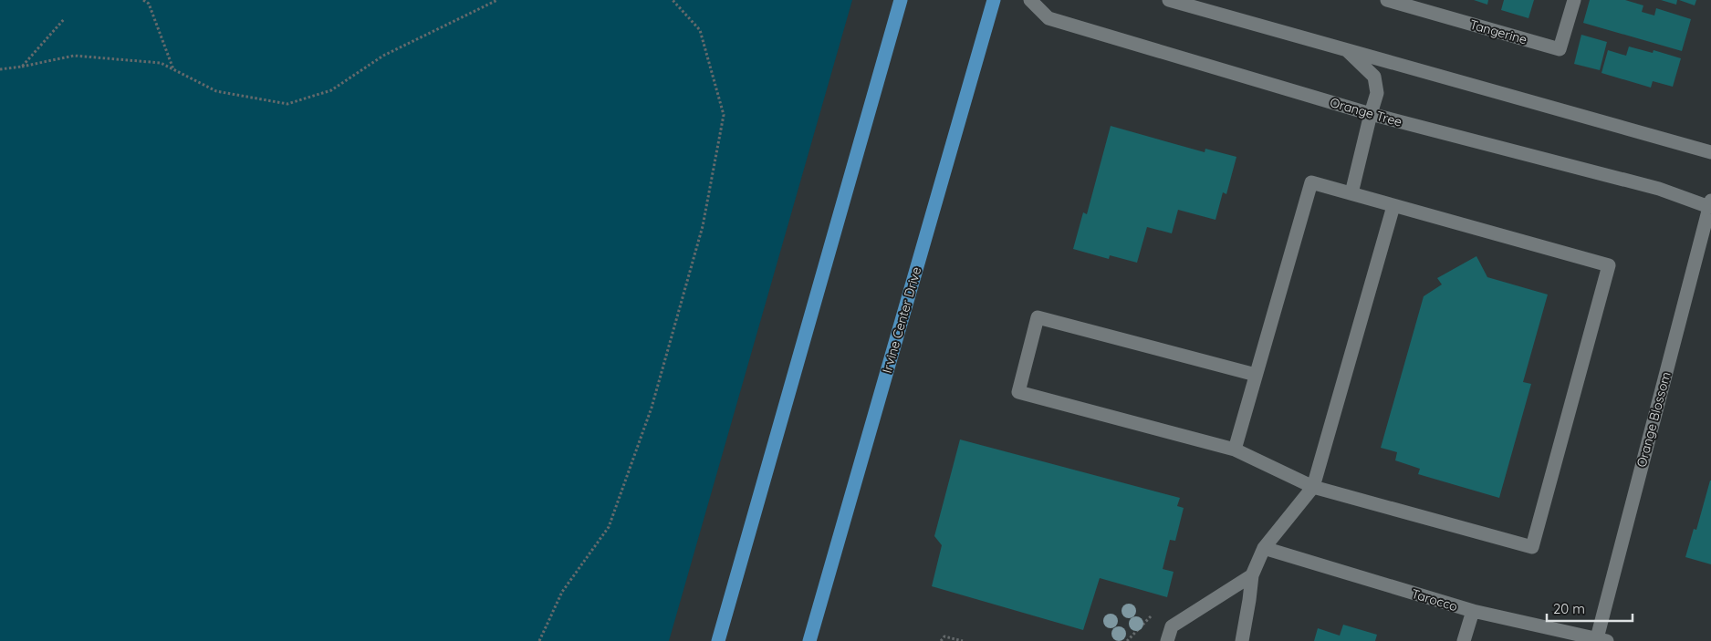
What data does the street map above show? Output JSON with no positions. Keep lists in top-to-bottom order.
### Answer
{
  "streets": {
    "main road": ["Irvine Center Drive"],
    "street": [
      "Tangerine",
      "Orange Tree",
      "Orange Blossom",
      "Tarocco"
    ]
  },
  "crossings": [
    ["Orange Tree", "Orange Blossom"],
    ["Orange Blossom", "Tarocco"]
  ],
  "scale_bar": "20 m"
}
